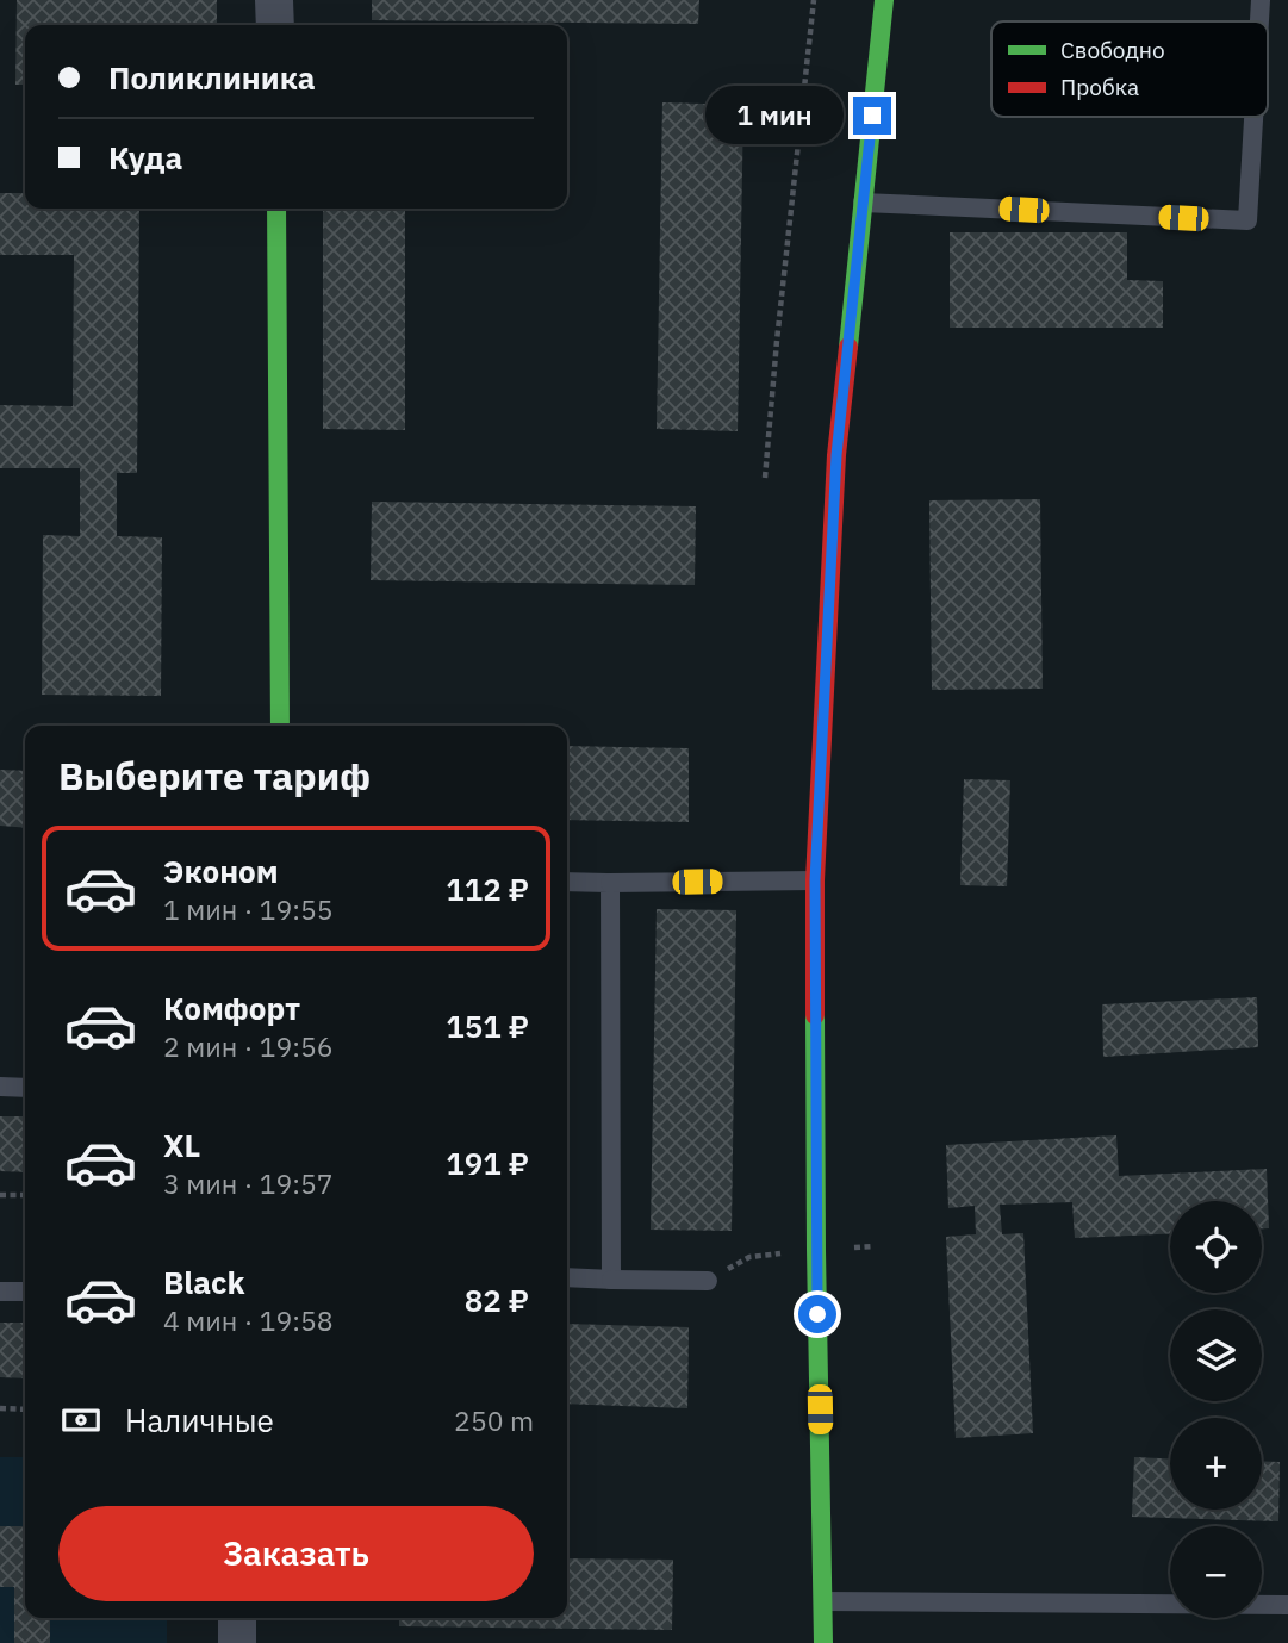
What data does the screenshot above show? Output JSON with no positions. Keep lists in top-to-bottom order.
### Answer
{
  "legend": ["Свободно", "Пробка"],
  "page": {
    "banner": ["Поликлиника", "Куда"],
    "bubble": "1 мин",
    "heading": "Выберите тариф",
    "list": [
      {
        "name": "Эконом",
        "note": "1 мин · 19:55",
        "value": "112 ₽"
      },
      {
        "name": "Комфорт",
        "note": "2 мин · 19:56",
        "value": "151 ₽"
      },
      {
        "name": "XL",
        "note": "3 мин · 19:57",
        "value": "191 ₽"
      },
      {
        "name": "Black",
        "note": "4 мин · 19:58",
        "value": "82 ₽"
      }
    ],
    "map_buttons": ["+", "−"],
    "pay": ["Наличные", "250 m"],
    "buttons": "Заказать"
  }
}
